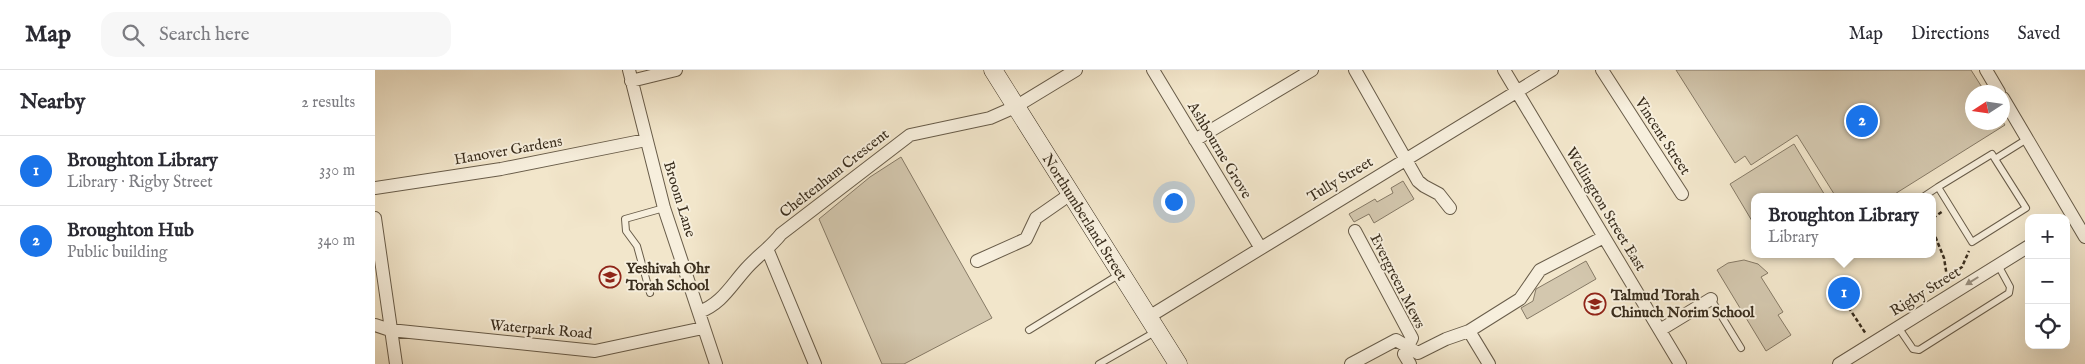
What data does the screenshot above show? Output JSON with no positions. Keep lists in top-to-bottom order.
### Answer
{
  "streets": {
    "street": [
      "Vincent Street",
      "Hanover Gardens",
      "Ashbourne Grove",
      "Cheltenham Crescent",
      "Tully Street",
      "Broom Lane",
      "Wellington Street East",
      "Northumberland Street",
      "Evergreen Mews",
      "Rigby Street",
      "Waterpark Road"
    ]
  },
  "crossings": [
    ["Hanover Gardens", "Broom Lane"],
    ["Ashbourne Grove", "Tully Street"],
    ["Cheltenham Crescent", "Broom Lane"],
    ["Cheltenham Crescent", "Northumberland Street"],
    ["Tully Street", "Wellington Street East"],
    ["Tully Street", "Northumberland Street"],
    ["Broom Lane", "Waterpark Road"]
  ],
  "one_way": ["Rigby Street"],
  "places": {
    "school or university": ["Yeshivah Ohr Torah School", "Talmud Torah Chinuch Norim School"]
  },
  "north": "left",
  "page": {
    "header": "Map",
    "search": "Search here",
    "nav": ["Map", "Directions", "Saved"],
    "heading": ["Nearby", "2 results"],
    "pins": ["2", "1"],
    "list": [
      {
        "mark": "1",
        "name": "Broughton Library",
        "note": "Library · Rigby Street",
        "value": "330 m"
      },
      {
        "mark": "2",
        "name": "Broughton Hub",
        "note": "Public building",
        "value": "340 m"
      }
    ],
    "popup": ["Broughton Library", "Library"],
    "map_buttons": ["+", "−"]
  }
}
